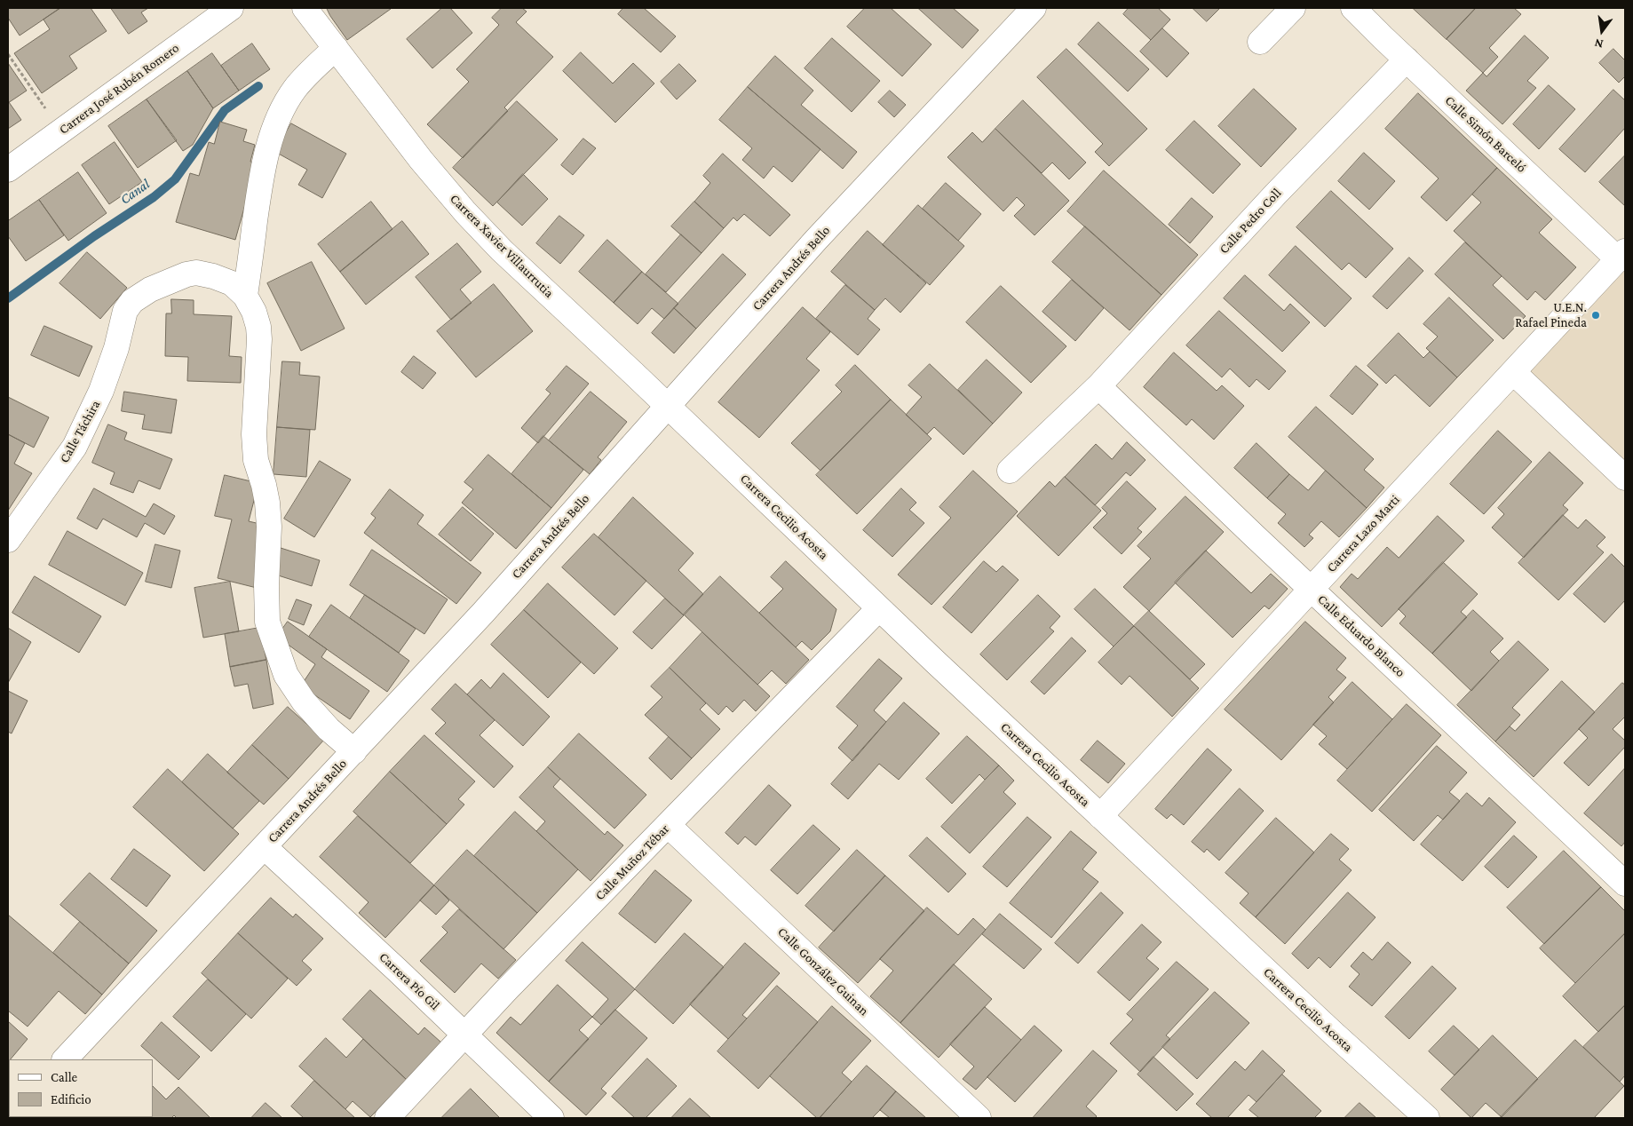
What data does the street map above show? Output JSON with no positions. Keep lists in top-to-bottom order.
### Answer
{
  "streets": {
    "street": [
      "Carrera José Rubén Romero",
      "Calle Simón Barceló",
      "Calle Pedro Coll",
      "Carrera Xavier Villaurrutia",
      "Carrera Andrés Bello",
      "Calle Táchira",
      "Carrera Cecilio Acosta",
      "Carrera Lazo Marti",
      "Calle Eduardo Blanco",
      "Calle Muñoz Tébar",
      "Calle González Guinan",
      "Carrera Pío Gil"
    ]
  },
  "crossings": [
    ["Calle Simón Barceló", "Calle Pedro Coll"],
    ["Calle Simón Barceló", "Carrera Lazo Marti"],
    ["Calle Pedro Coll", "Calle Eduardo Blanco"],
    ["Carrera Xavier Villaurrutia", "Carrera Andrés Bello"],
    ["Carrera Xavier Villaurrutia", "Carrera Cecilio Acosta"],
    ["Carrera Andrés Bello", "Carrera Cecilio Acosta"],
    ["Carrera Andrés Bello", "Carrera Pío Gil"],
    ["Carrera Cecilio Acosta", "Carrera Lazo Marti"],
    ["Carrera Cecilio Acosta", "Calle Muñoz Tébar"],
    ["Carrera Lazo Marti", "Calle Eduardo Blanco"],
    ["Calle Muñoz Tébar", "Calle González Guinan"],
    ["Calle Muñoz Tébar", "Carrera Pío Gil"]
  ],
  "water": ["Canal"],
  "places": ["U.E.N. Rafael Pineda"],
  "legend": ["Calle", "Edificio"],
  "north": "bottom"
}
